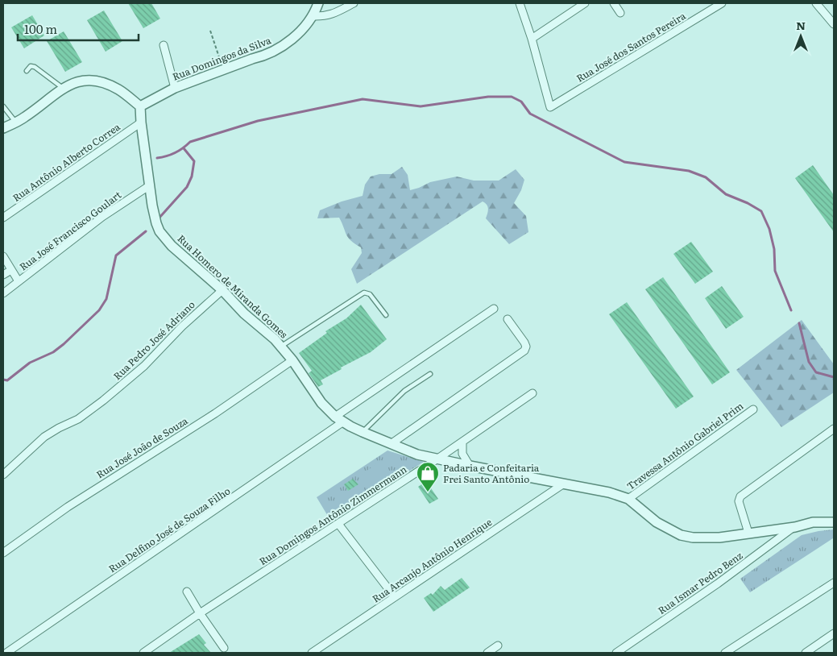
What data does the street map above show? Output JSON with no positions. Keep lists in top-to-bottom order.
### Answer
{
  "streets": {
    "street": [
      "Rua José dos Santos Pereira",
      "Rua Domingos da Silva",
      "Rua Antônio Alberto Correa",
      "Rua José Francisco Goulart",
      "Rua Homero de Miranda Gomes",
      "Rua Pedro José Adriano",
      "Travessa Antônio Gabriel Prim",
      "Rua José João de Souza",
      "Rua Domingos Antônio Zimmermann",
      "Rua Delfino José de Souza Filho",
      "Rua Arcanjo Antônio Henrique",
      "Rua Ismar Pedro Benz"
    ]
  },
  "crossings": [
    ["Rua Domingos da Silva", "Rua Homero de Miranda Gomes"],
    ["Rua Antônio Alberto Correa", "Rua Homero de Miranda Gomes"],
    ["Rua José Francisco Goulart", "Rua Homero de Miranda Gomes"],
    ["Rua Homero de Miranda Gomes", "Rua Pedro José Adriano"],
    ["Rua Homero de Miranda Gomes", "Travessa Antônio Gabriel Prim"],
    ["Rua Homero de Miranda Gomes", "Rua José João de Souza"],
    ["Rua Homero de Miranda Gomes", "Rua Domingos Antônio Zimmermann"],
    ["Rua Homero de Miranda Gomes", "Rua Delfino José de Souza Filho"],
    ["Rua Homero de Miranda Gomes", "Rua Arcanjo Antônio Henrique"],
    ["Rua Homero de Miranda Gomes", "Rua Ismar Pedro Benz"]
  ],
  "places": {
    "shop": ["Padaria e Confeitaria Frei Santo Antônio"]
  },
  "scale_bar": "100 m",
  "north": "top"
}
